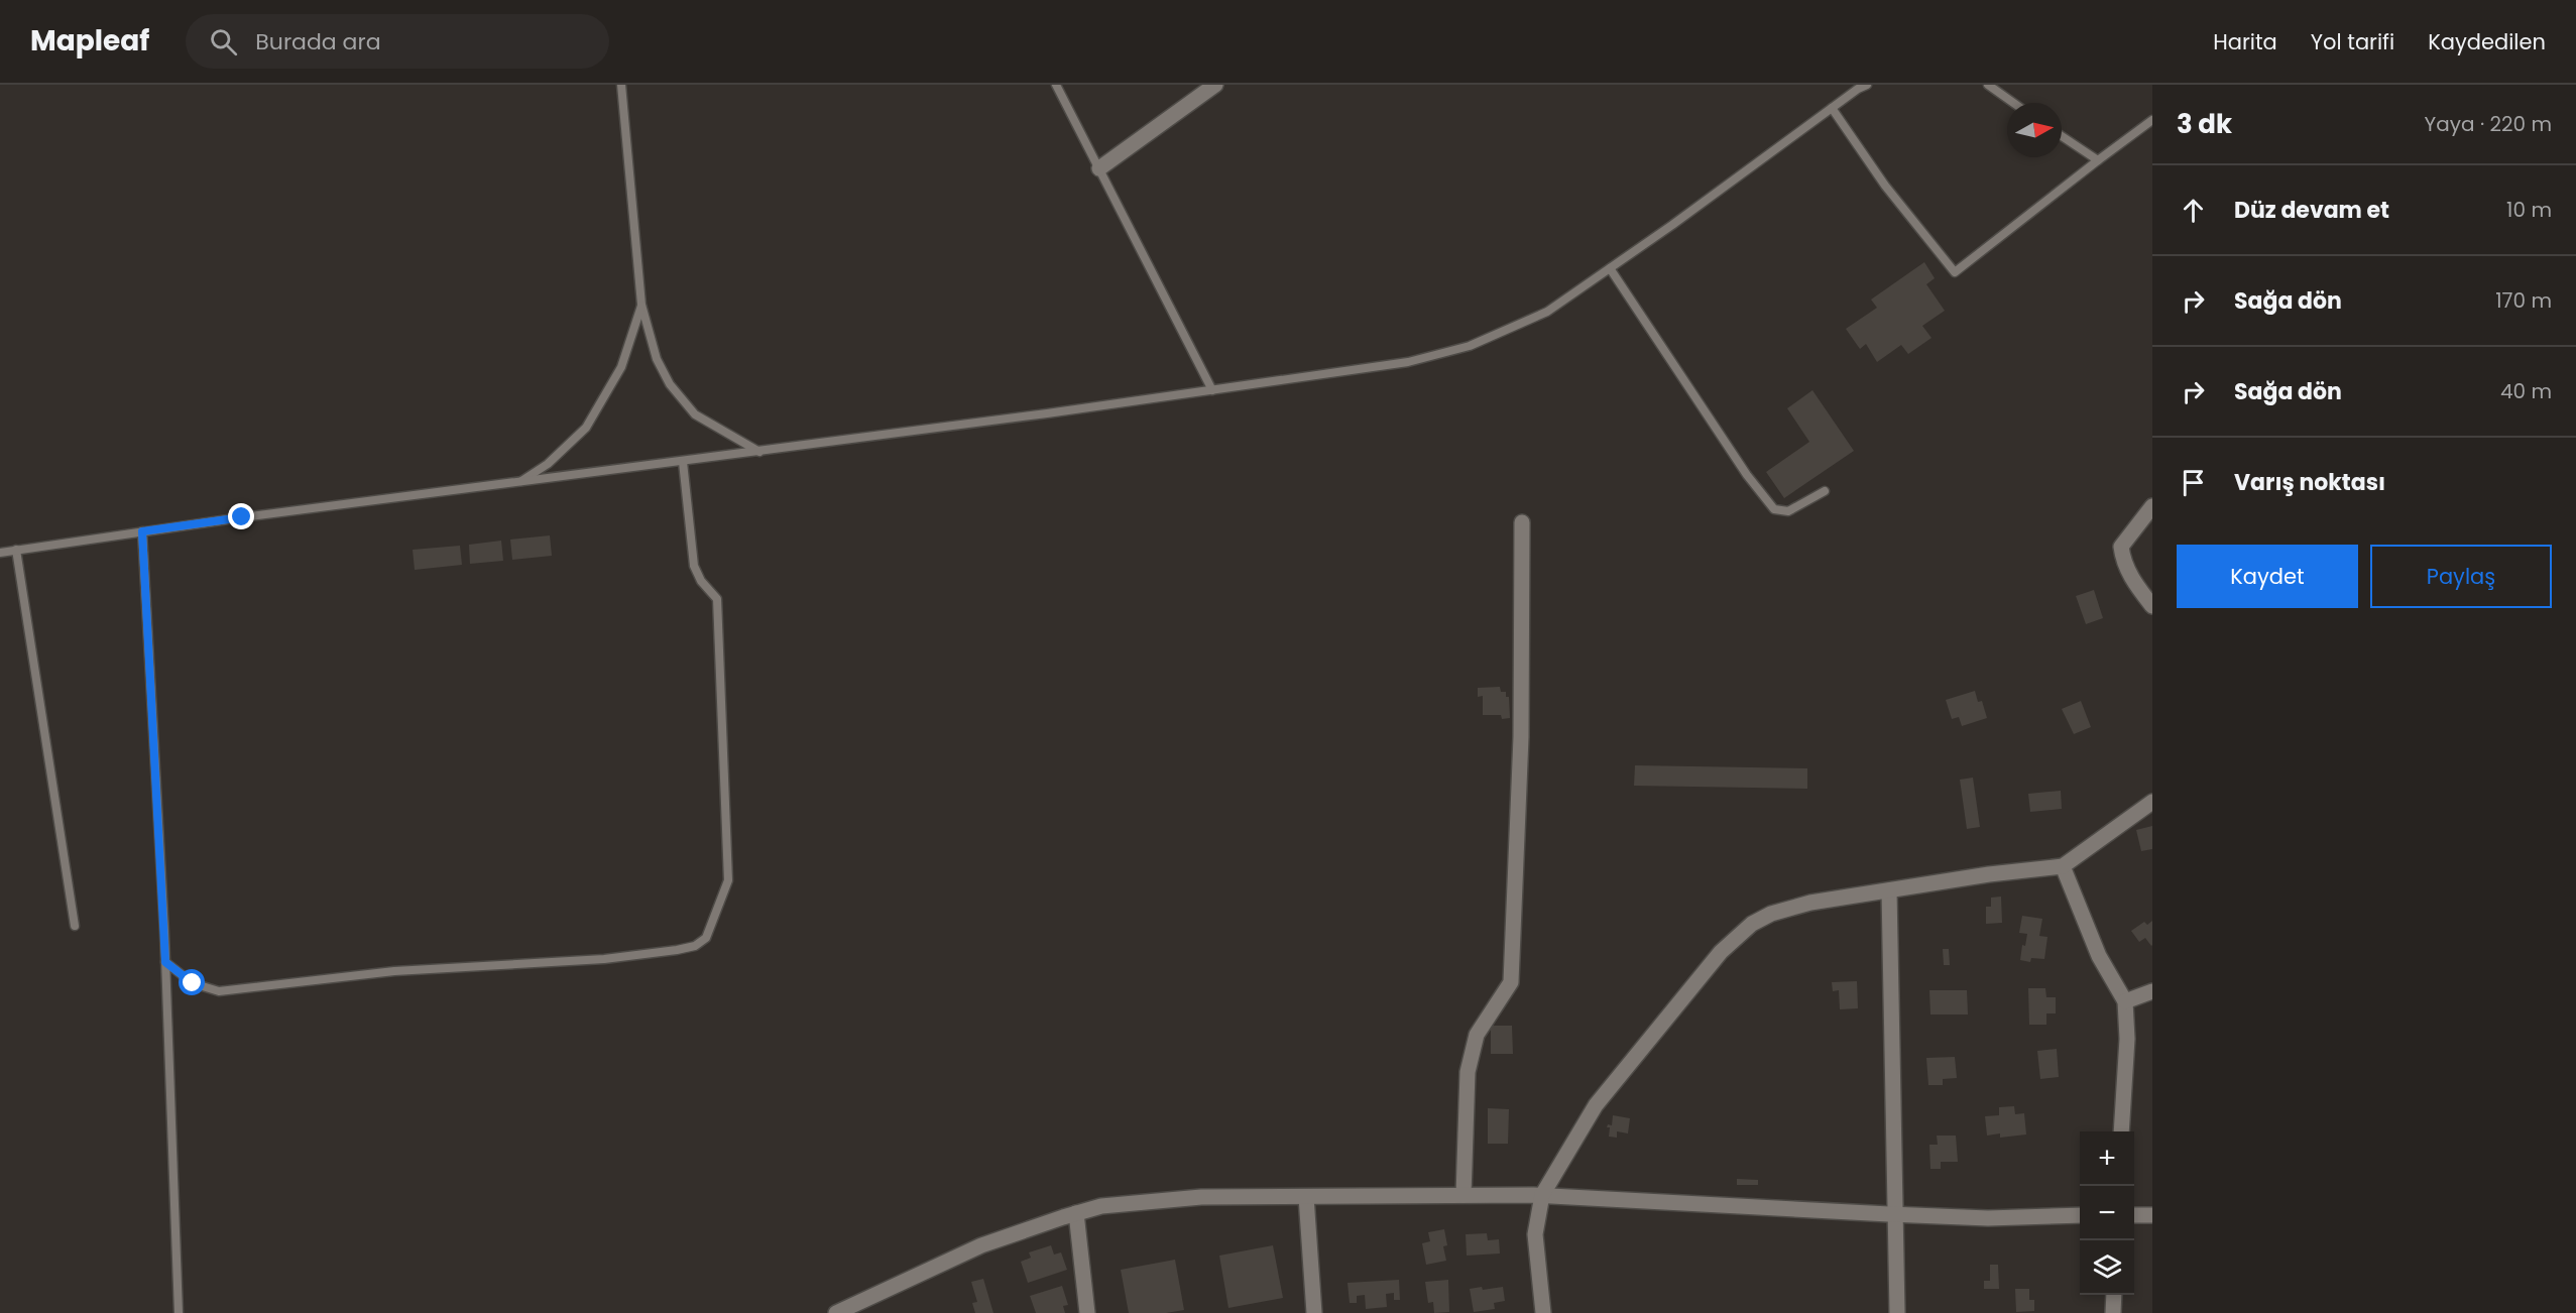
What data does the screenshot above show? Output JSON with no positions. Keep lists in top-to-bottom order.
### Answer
{
  "north": "right",
  "page": {
    "header": "Mapleaf",
    "search": "Burada ara",
    "nav": ["Harita", "Yol tarifi", "Kaydedilen"],
    "heading": ["3 dk", "Yaya · 220 m"],
    "list": [
      ["Düz devam et", "10 m"],
      ["Sağa dön", "170 m"],
      ["Sağa dön", "40 m"],
      "Varış noktası"
    ],
    "buttons": ["Kaydet", "Paylaş"],
    "map_buttons": ["+", "−"]
  }
}
